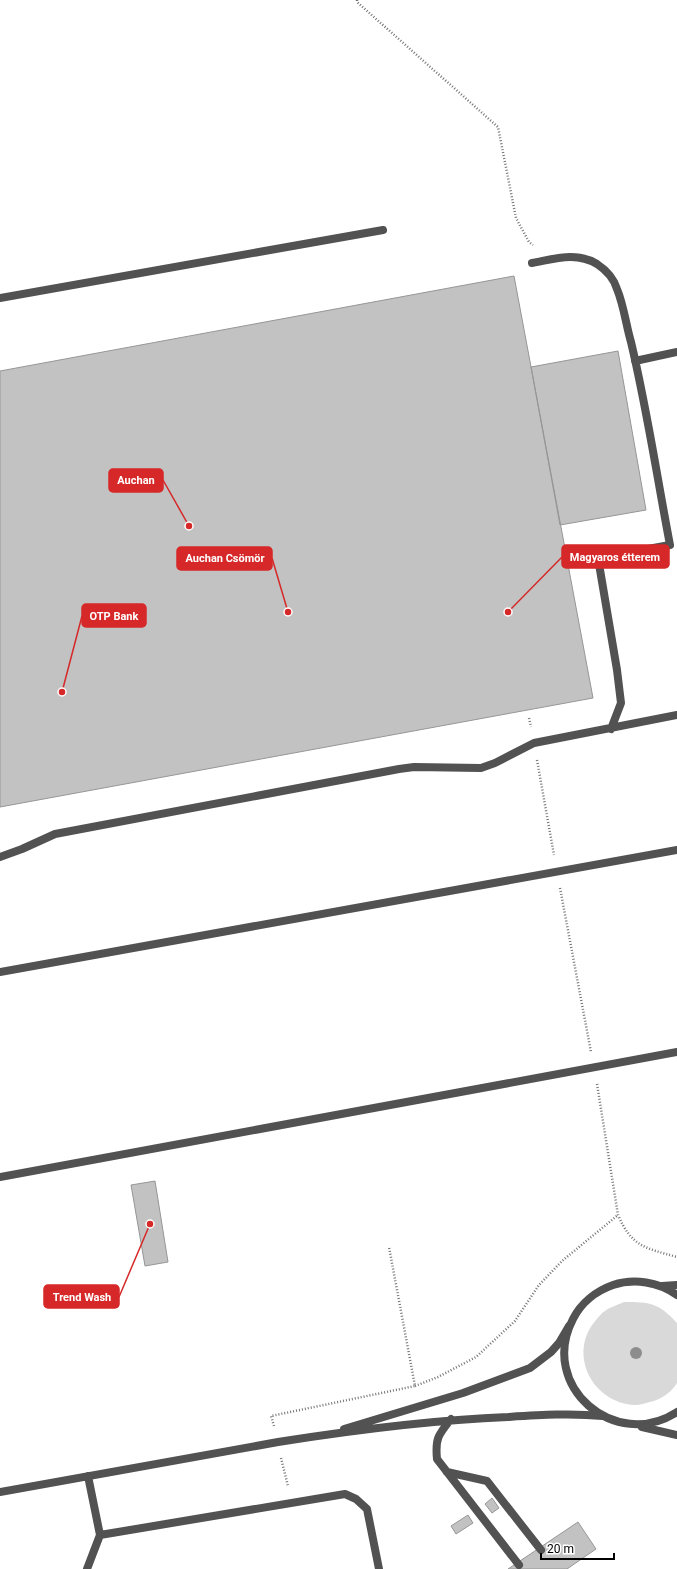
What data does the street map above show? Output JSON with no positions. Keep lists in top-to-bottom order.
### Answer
{
  "places": [
    "Auchan",
    "Auchan Csömör",
    "Magyaros étterem",
    "OTP Bank",
    "Trend Wash"
  ],
  "scale_bar": "20 m"
}
